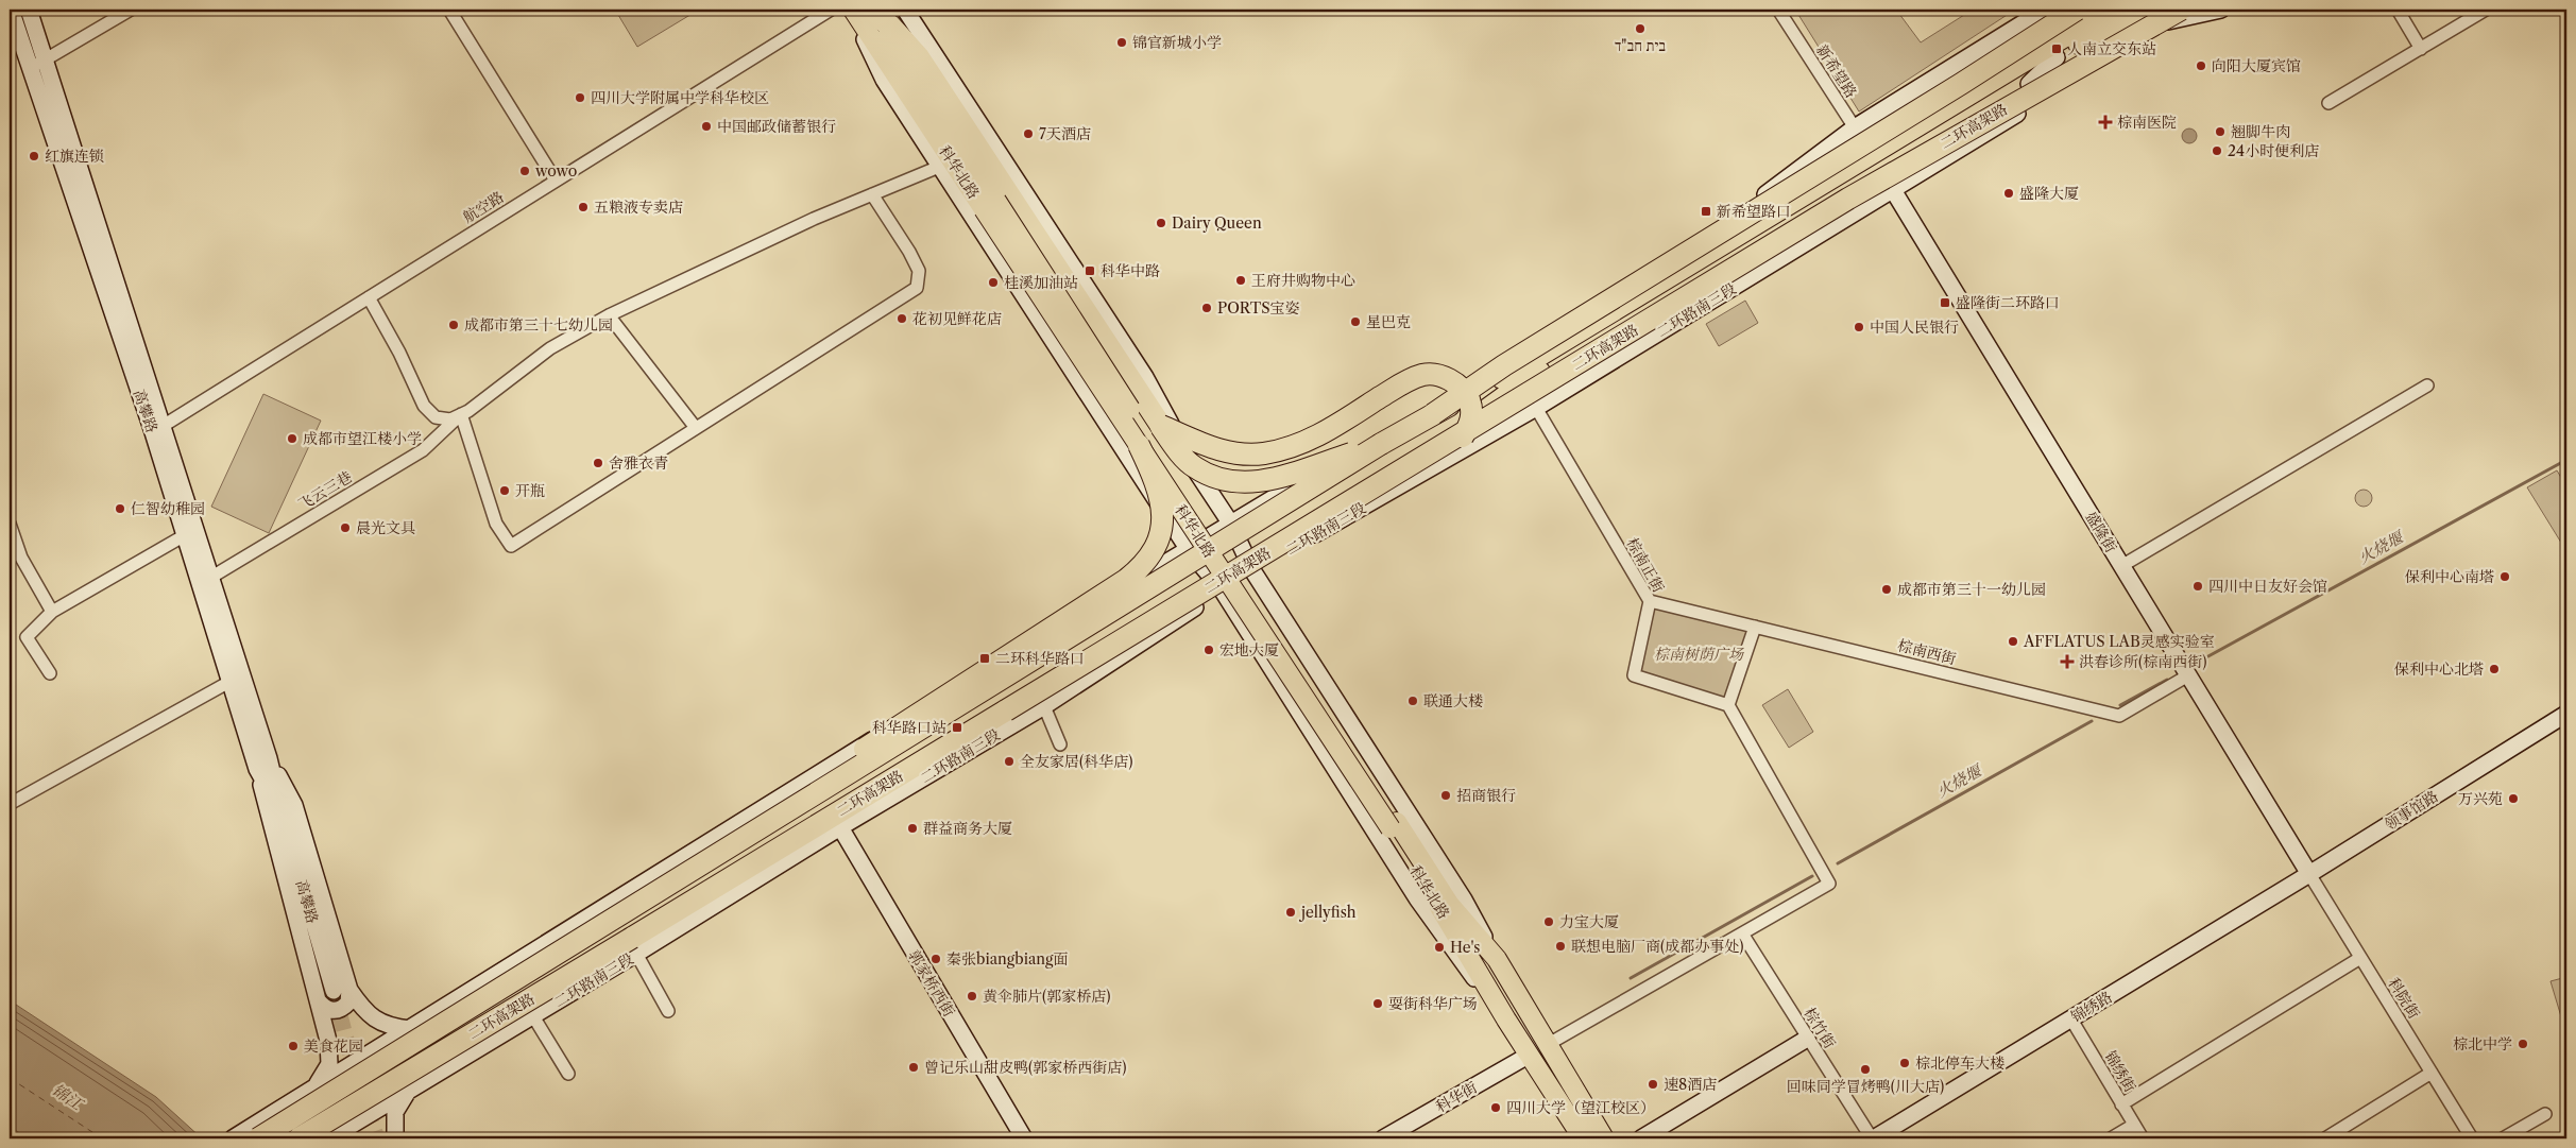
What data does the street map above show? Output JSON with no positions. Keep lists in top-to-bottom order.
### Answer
{
  "streets": {
    "highway": ["二环高架路"],
    "main road": [
      "科华北路",
      "二环路南三段",
      "高攀路",
      "盛隆街",
      "领事馆路",
      "郭家桥西街",
      "锦绣路",
      "科华街"
    ],
    "street": [
      "新希望路",
      "航空路",
      "飞云三巷",
      "棕南正街",
      "棕南西街",
      "科院街",
      "棕竹街",
      "锦绣街"
    ]
  },
  "crossings": [
    ["科华北路", "科华街"],
    ["航空路", "高攀路"],
    ["二环路南三段", "盛隆街"],
    ["二环路南三段", "棕南正街"],
    ["二环路南三段", "郭家桥西街"],
    ["高攀路", "飞云三巷"],
    ["盛隆街", "棕南西街"],
    ["盛隆街", "领事馆路"],
    ["盛隆街", "科院街"],
    ["盛隆街", "锦绣路"],
    ["棕南正街", "棕南西街"],
    ["领事馆路", "科院街"],
    ["领事馆路", "锦绣路"],
    ["科院街", "锦绣路"],
    ["锦绣路", "棕竹街"],
    ["锦绣路", "锦绣街"]
  ],
  "water": ["火烧堰", "锦江"],
  "parks": ["棕南树荫广场"],
  "places": {
    "other": [
      "בית חב\"ד",
      "锦官新城小学",
      "向阳大厦宾馆",
      "四川大学附属中学科华校区",
      "中国邮政储蓄银行",
      "翘脚牛肉",
      "7天酒店",
      "24小时便利店",
      "红旗连锁",
      "wowo",
      "盛隆大厦",
      "五粮液专卖店",
      "Dairy Queen",
      "王府井购物中心",
      "桂溪加油站",
      "PORTS宝姿",
      "花初见鲜花店",
      "星巴克",
      "成都市第三十七幼儿园",
      "中国人民银行",
      "成都市望江楼小学",
      "舍雅衣青",
      "开瓶",
      "仁智幼稚园",
      "晨光文具",
      "保利中心南塔",
      "四川中日友好会馆",
      "成都市第三十一幼儿园",
      "AFFLATUS LAB灵感实验室",
      "宏地大厦",
      "保利中心北塔",
      "联通大楼",
      "全友家居(科华店)",
      "招商银行",
      "万兴苑",
      "群益商务大厦",
      "jellyfish",
      "力宝大厦",
      "联想电脑厂商(成都办事处)",
      "He's",
      "秦张biangbiang面",
      "黄伞肺片(郭家桥店)",
      "耍街科华广场",
      "棕北中学",
      "美食花园",
      "棕北停车大楼",
      "曾记乐山甜皮鸭(郭家桥西街店)",
      "回味同学冒烤鸭(川大店)",
      "速8酒店",
      "四川大学（望江校区）"
    ],
    "transit": [
      "人南立交东站",
      "新希望路口",
      "科华中路",
      "盛隆街二环路口",
      "二环科华路口",
      "科华路口站"
    ],
    "health": ["棕南医院", "洪春诊所(棕南西街)"]
  }
}
